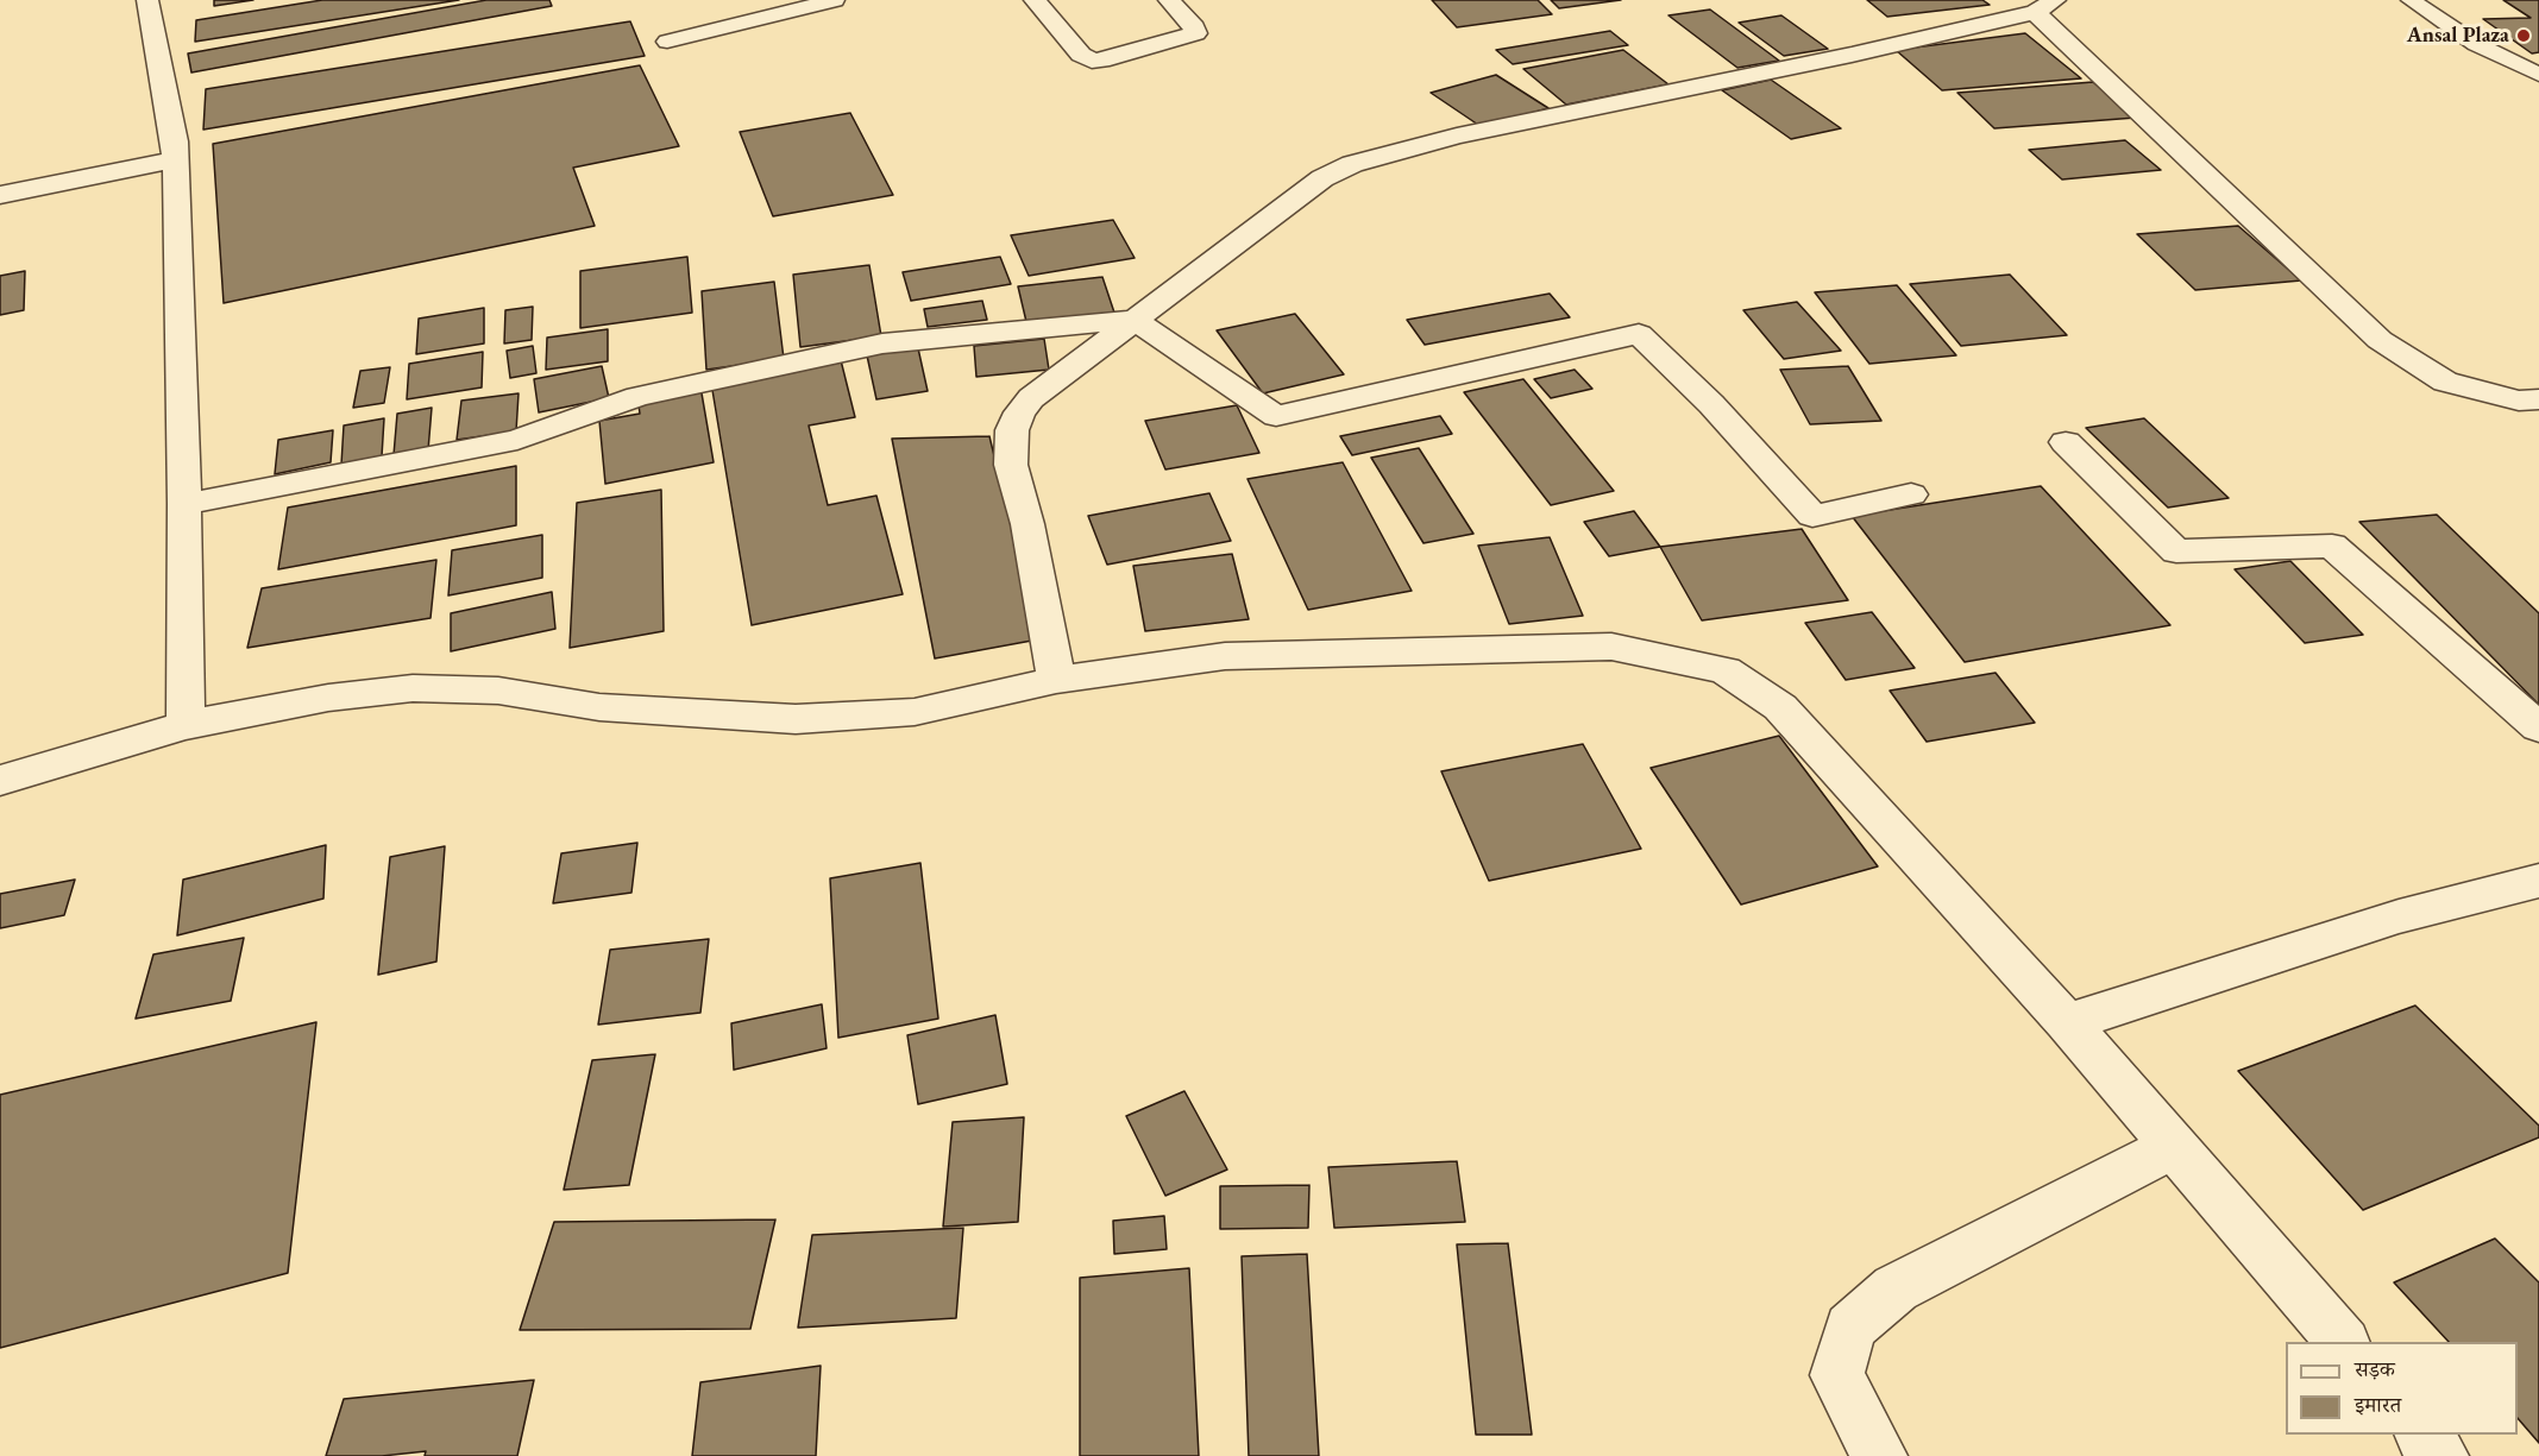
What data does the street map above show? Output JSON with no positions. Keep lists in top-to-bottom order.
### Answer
{
  "places": ["Ansal Plaza"],
  "legend": ["सड़क", "इमारत"]
}
